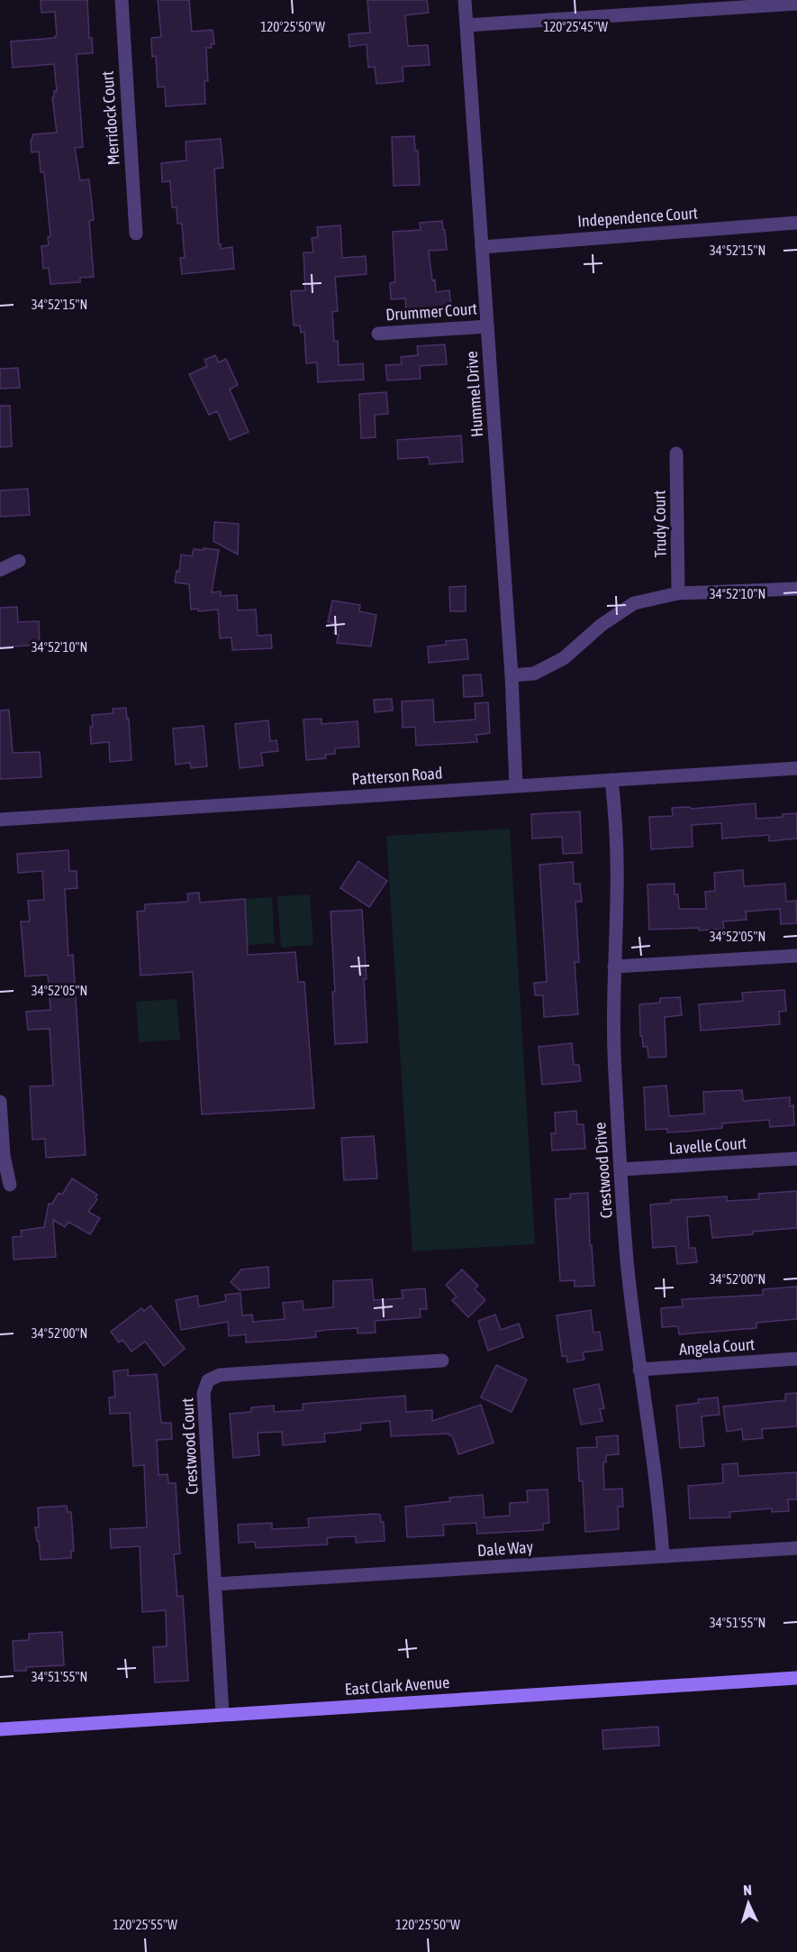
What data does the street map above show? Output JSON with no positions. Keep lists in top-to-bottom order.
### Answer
{
  "streets": {
    "main road": ["East Clark Avenue"],
    "street": [
      "Merridock Court",
      "Independence Court",
      "Drummer Court",
      "Hummel Drive",
      "Trudy Court",
      "Patterson Road",
      "Lavelle Court",
      "Crestwood Drive",
      "Angela Court",
      "Crestwood Court",
      "Dale Way"
    ]
  },
  "crossings": [
    ["Independence Court", "Hummel Drive"],
    ["Drummer Court", "Hummel Drive"],
    ["Hummel Drive", "Patterson Road"],
    ["Patterson Road", "Crestwood Drive"],
    ["Lavelle Court", "Crestwood Drive"],
    ["Crestwood Drive", "Angela Court"],
    ["Crestwood Drive", "Dale Way"],
    ["Crestwood Court", "Dale Way"],
    ["Crestwood Court", "East Clark Avenue"]
  ],
  "north": "top",
  "coordinates": [
    "120°25'50\"W",
    "120°25'45\"W",
    "34°52'15\"N",
    "34°52'10\"N",
    "34°52'05\"N",
    "34°52'00\"N",
    "34°51'55\"N",
    "120°25'55\"W"
  ]
}
